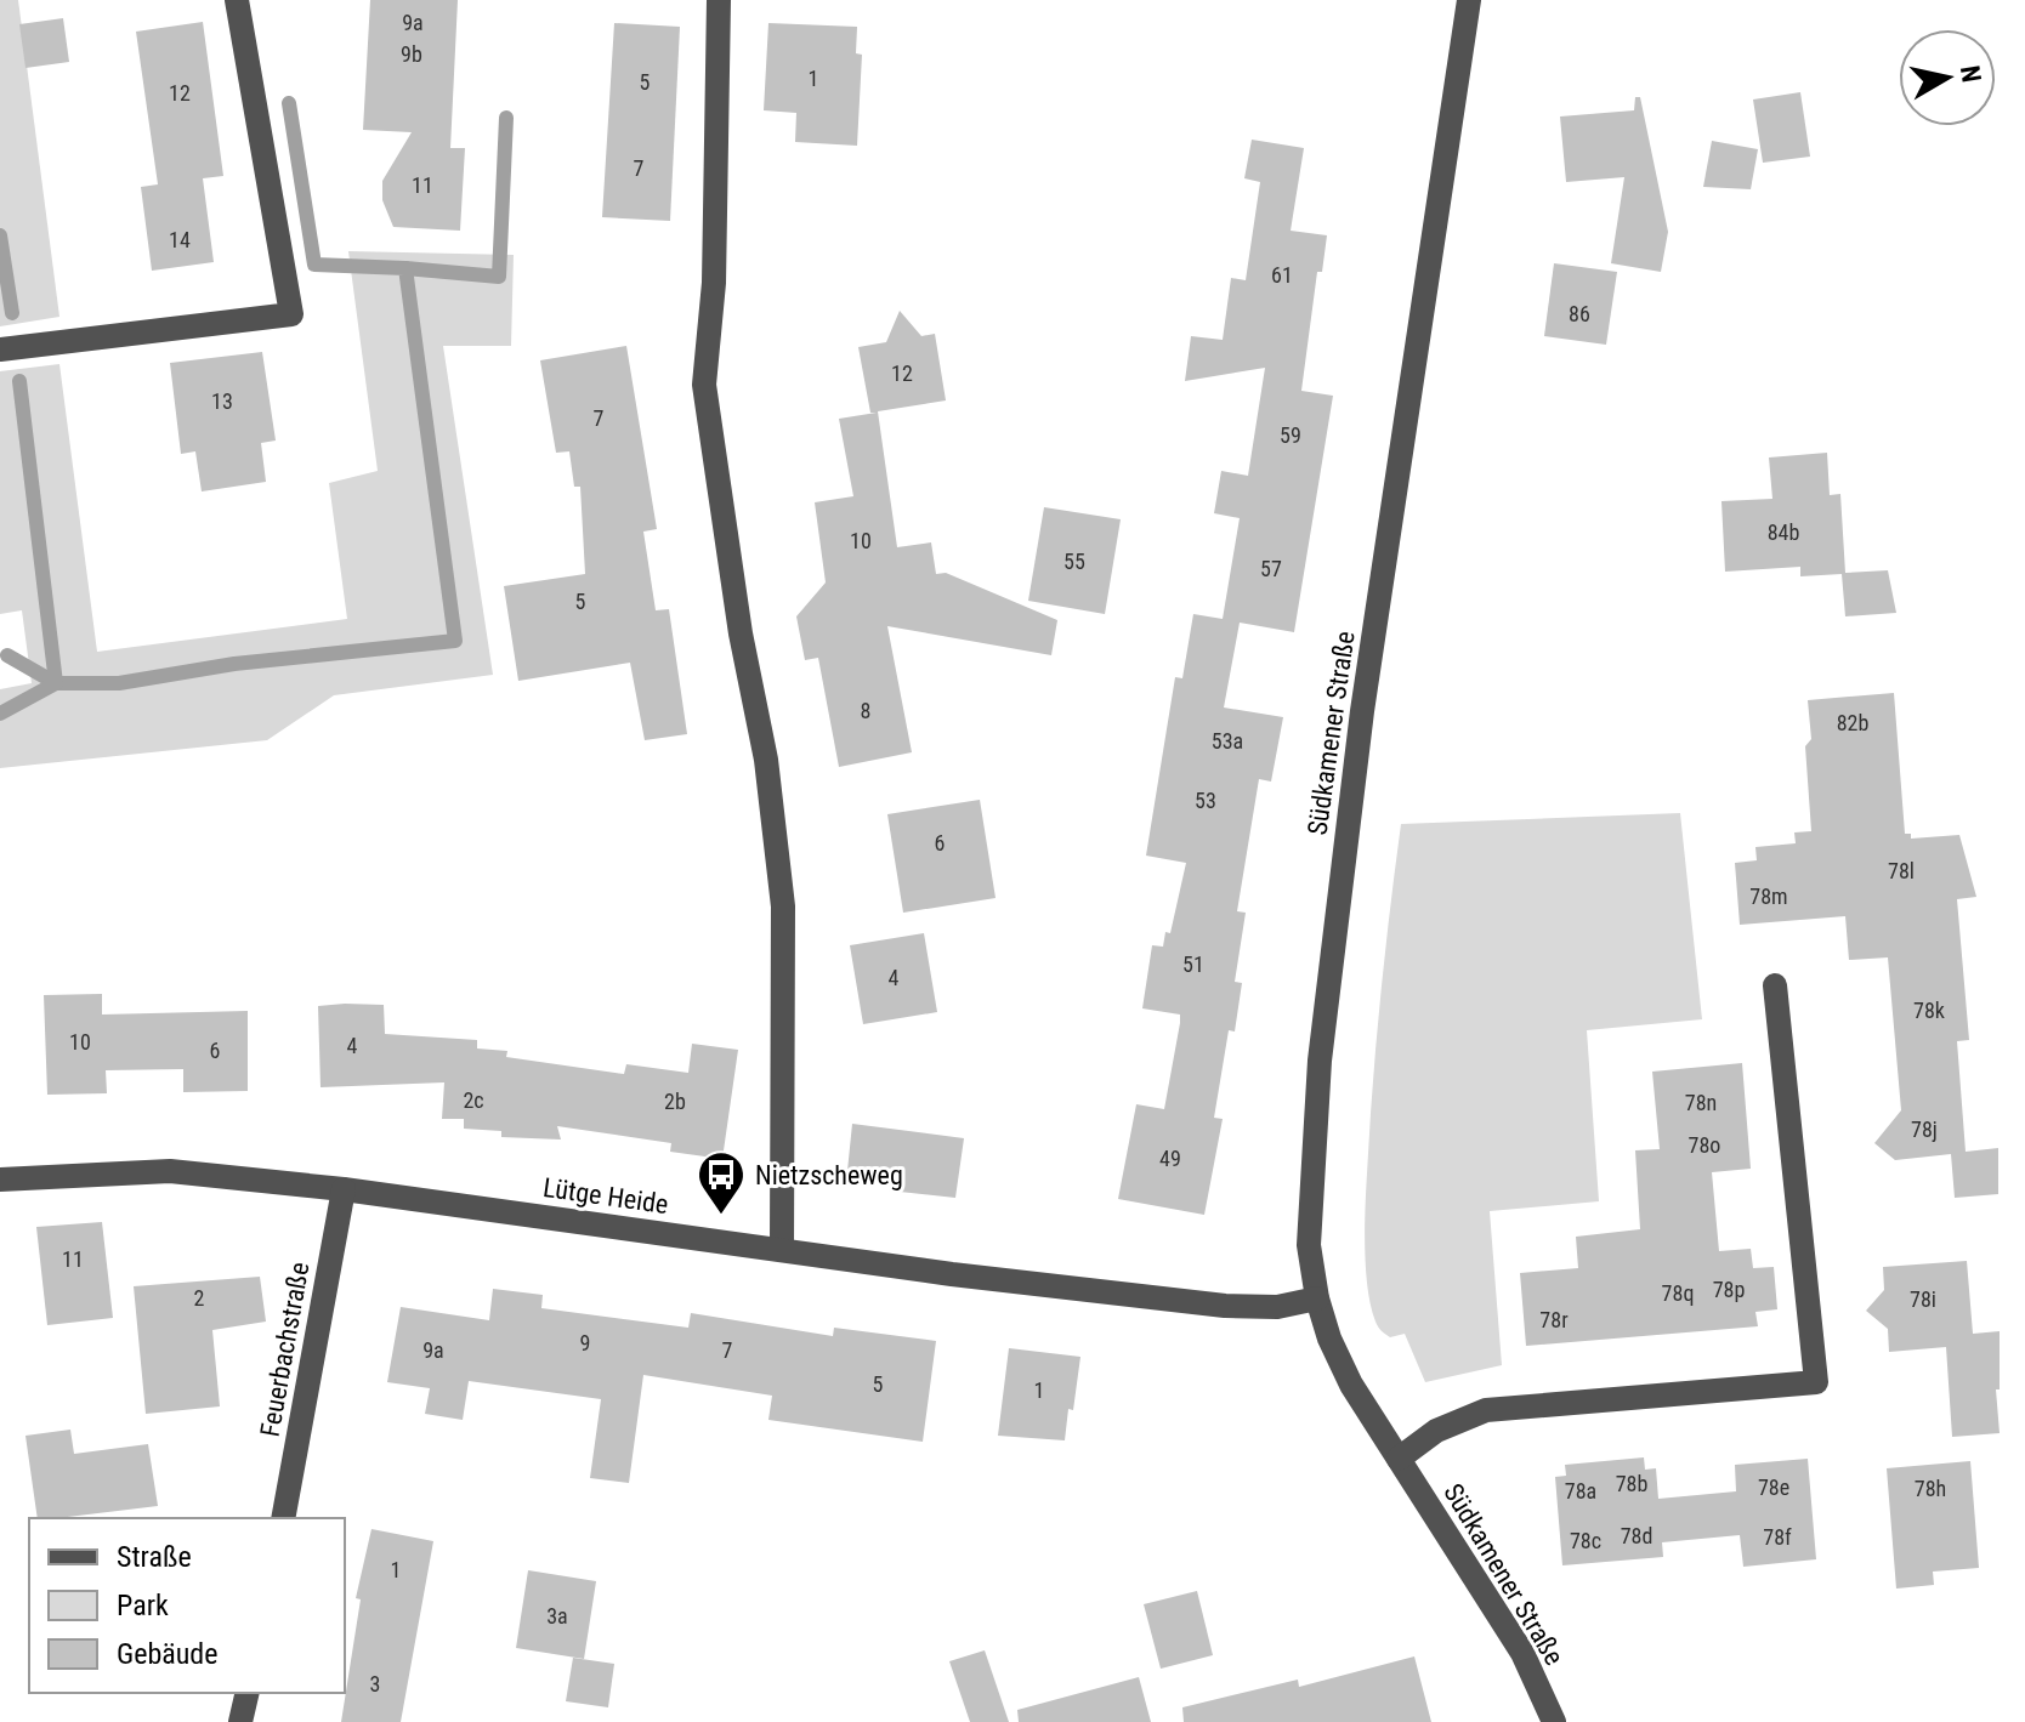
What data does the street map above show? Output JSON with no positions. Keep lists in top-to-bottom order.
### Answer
{
  "streets": {
    "street": ["Südkamener Straße", "Lütge Heide", "Feuerbachstraße"]
  },
  "crossings": [
    ["Südkamener Straße", "Lütge Heide"],
    ["Lütge Heide", "Feuerbachstraße"]
  ],
  "places": {
    "bus stop": ["Nietzscheweg"]
  },
  "house_numbers": [
    "9a",
    "9b",
    "1",
    "5",
    "12",
    "7",
    "11",
    "14",
    "61",
    "86",
    "12",
    "13",
    "7",
    "59",
    "84b",
    "10",
    "55",
    "57",
    "5",
    "8",
    "82b",
    "53a",
    "53",
    "6",
    "78l",
    "78m",
    "51",
    "4",
    "78k",
    "10",
    "4",
    "6",
    "2c",
    "2b",
    "78n",
    "78j",
    "78o",
    "49",
    "11",
    "78p",
    "78q",
    "2",
    "78i",
    "78r",
    "9",
    "9a",
    "7",
    "5",
    "1",
    "78b",
    "78e",
    "78h",
    "78a",
    "78d",
    "78f",
    "78c",
    "1",
    "3a",
    "3"
  ],
  "legend": ["Straße", "Park", "Gebäude"],
  "north": "right"
}
